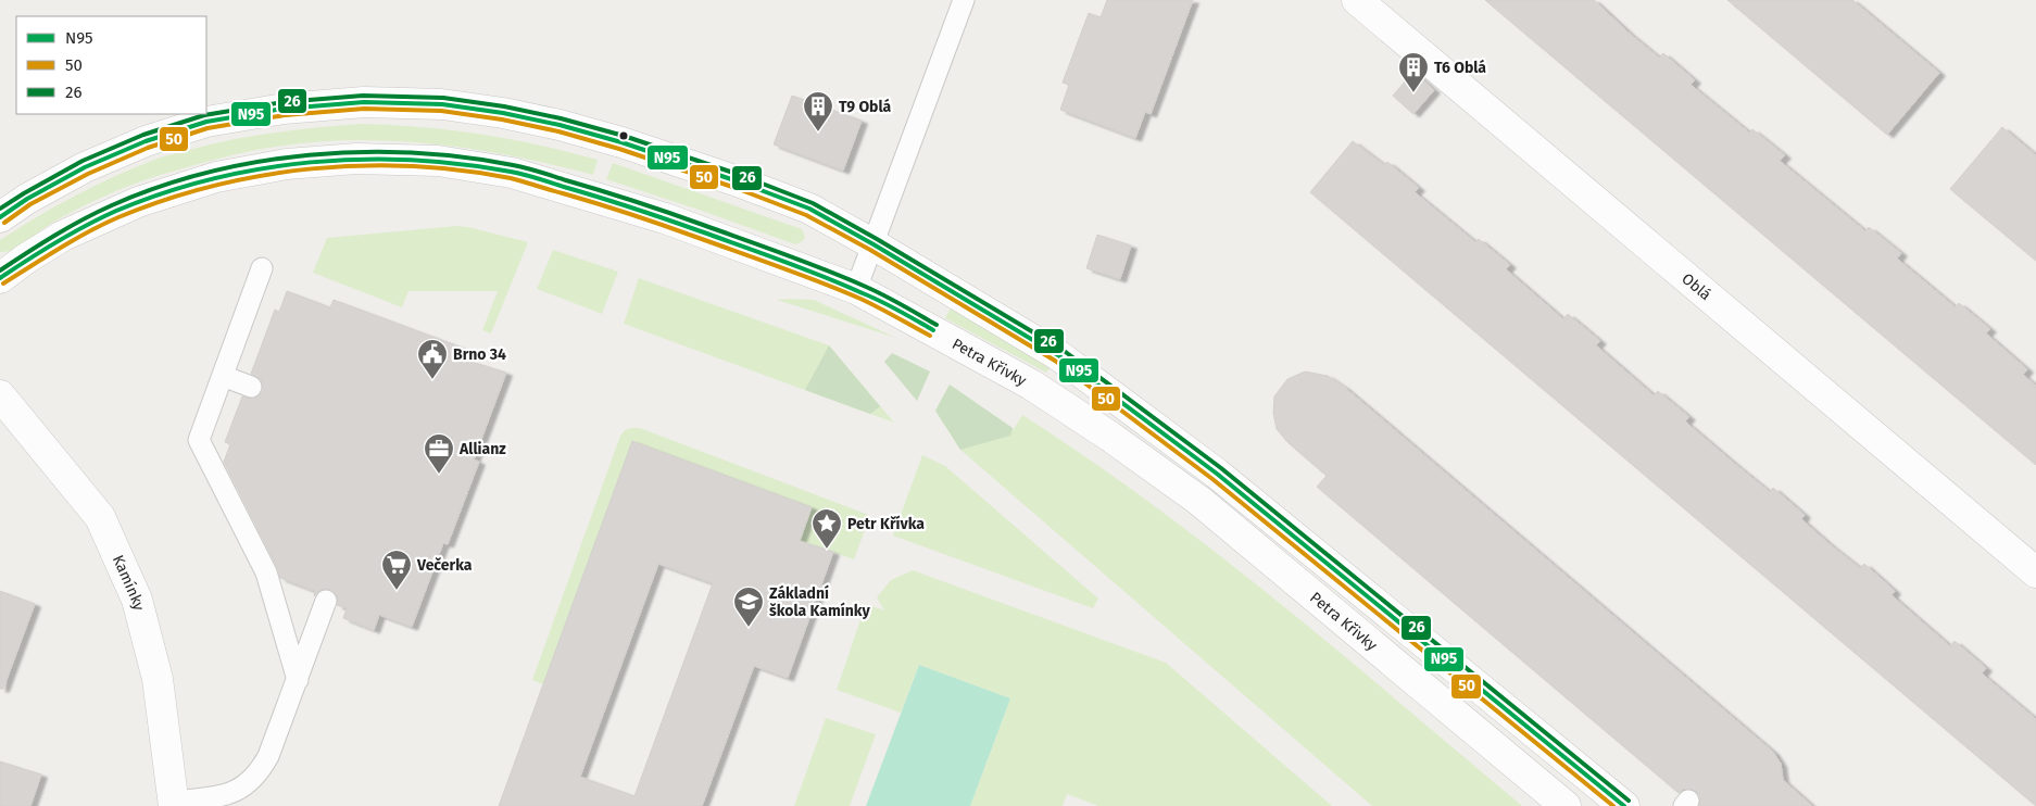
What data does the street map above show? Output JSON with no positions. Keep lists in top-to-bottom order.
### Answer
{
  "streets": {
    "street": ["Oblá", "Petra Křivky", "Kamínky"]
  },
  "places": {
    "building": ["T6 Oblá", "T9 Oblá"],
    "public building": ["Brno 34"],
    "office": ["Allianz"],
    "place": ["Petr Křívka"],
    "supermarket": ["Večerka"],
    "school or university": ["Základní škola Kamínky"]
  },
  "lines": ["transit line 26", "transit line N95", "transit line 50"],
  "legend": ["N95", "50", "26"]
}
